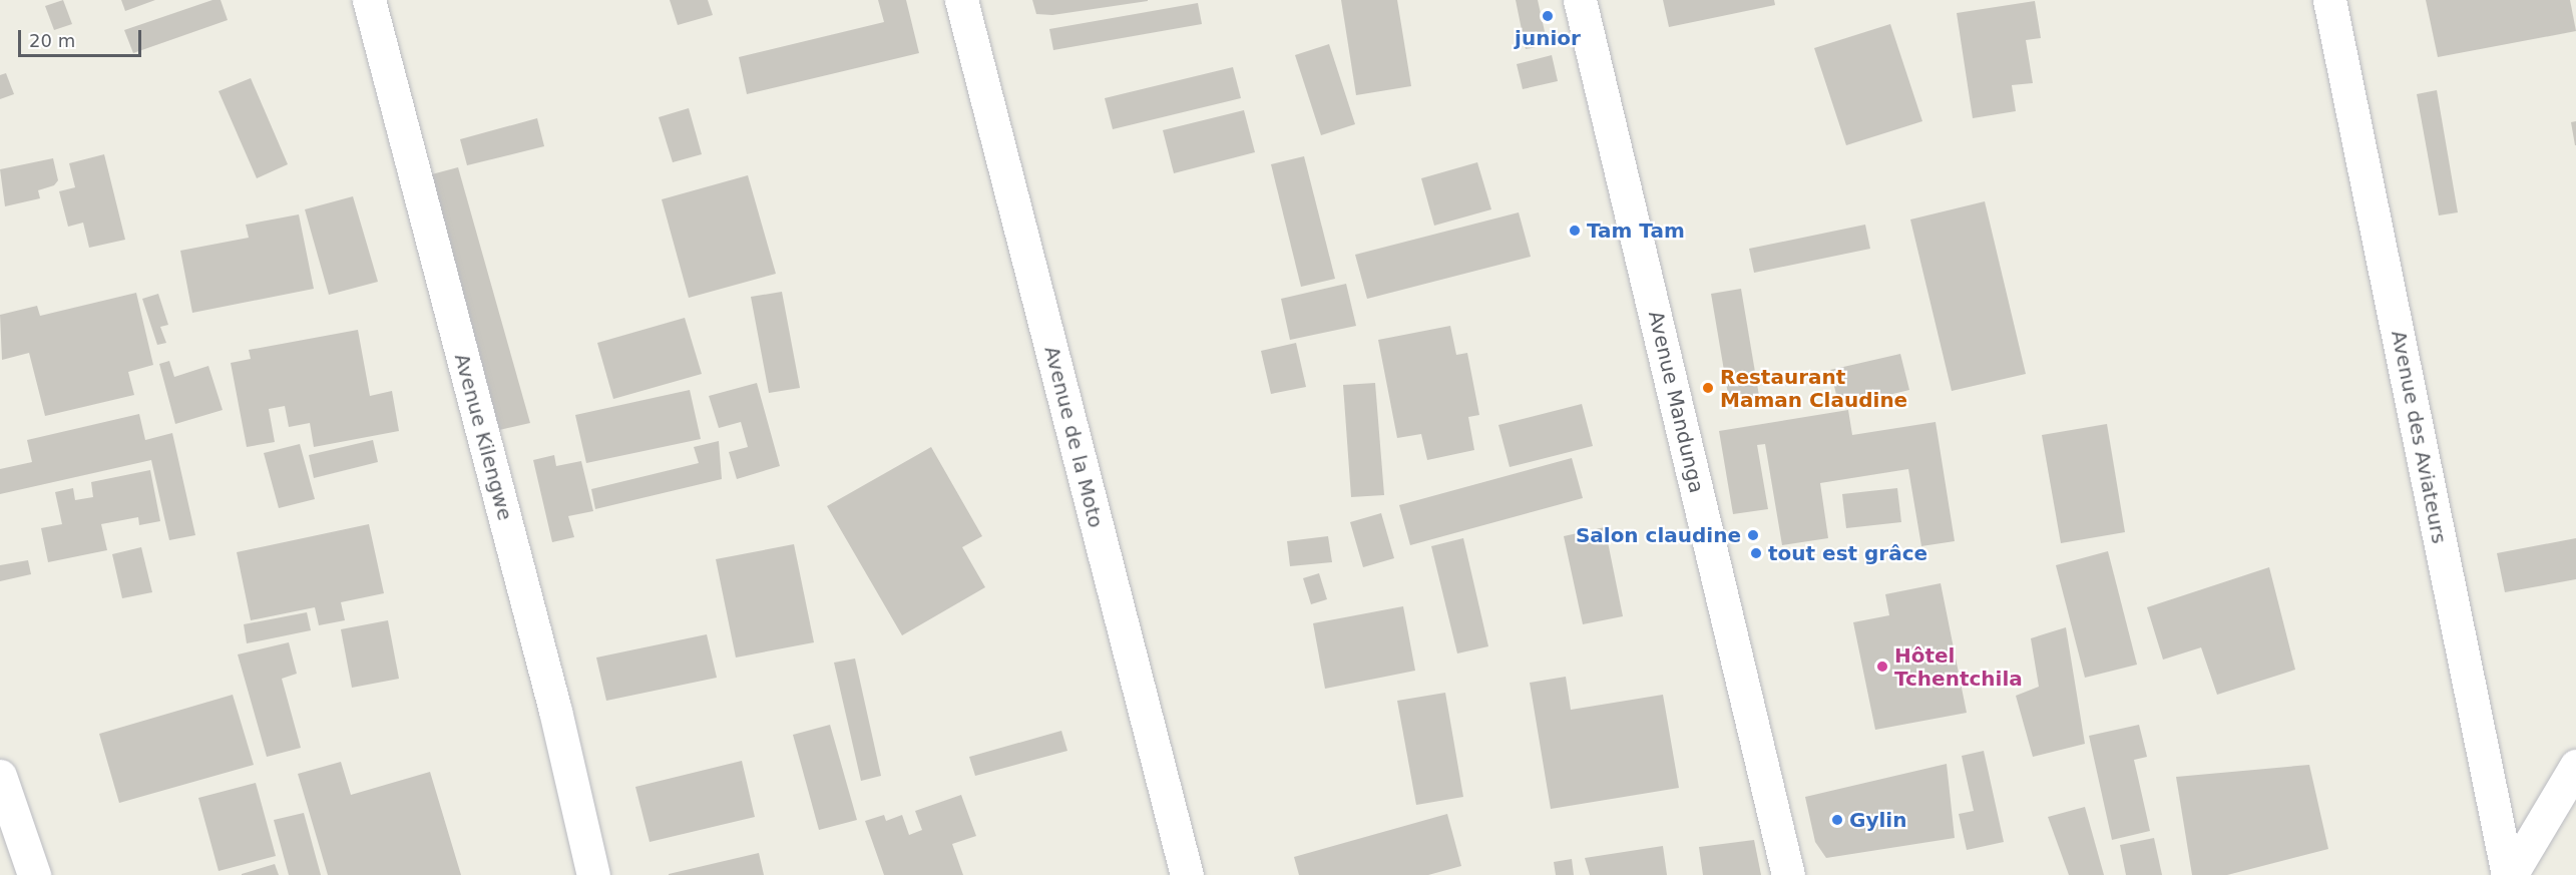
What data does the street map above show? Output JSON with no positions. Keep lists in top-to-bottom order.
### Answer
{
  "streets": {
    "street": [
      "Avenue Mandunga",
      "Avenue Kilengwe",
      "Avenue de la Moto",
      "Avenue des Aviateurs"
    ]
  },
  "places": [
    "junior",
    "Tam Tam",
    "Restaurant Maman Claudine",
    "Salon claudine",
    "tout est grâce",
    "Hôtel Tchentchila",
    "Gylin"
  ],
  "scale_bar": "20 m"
}
